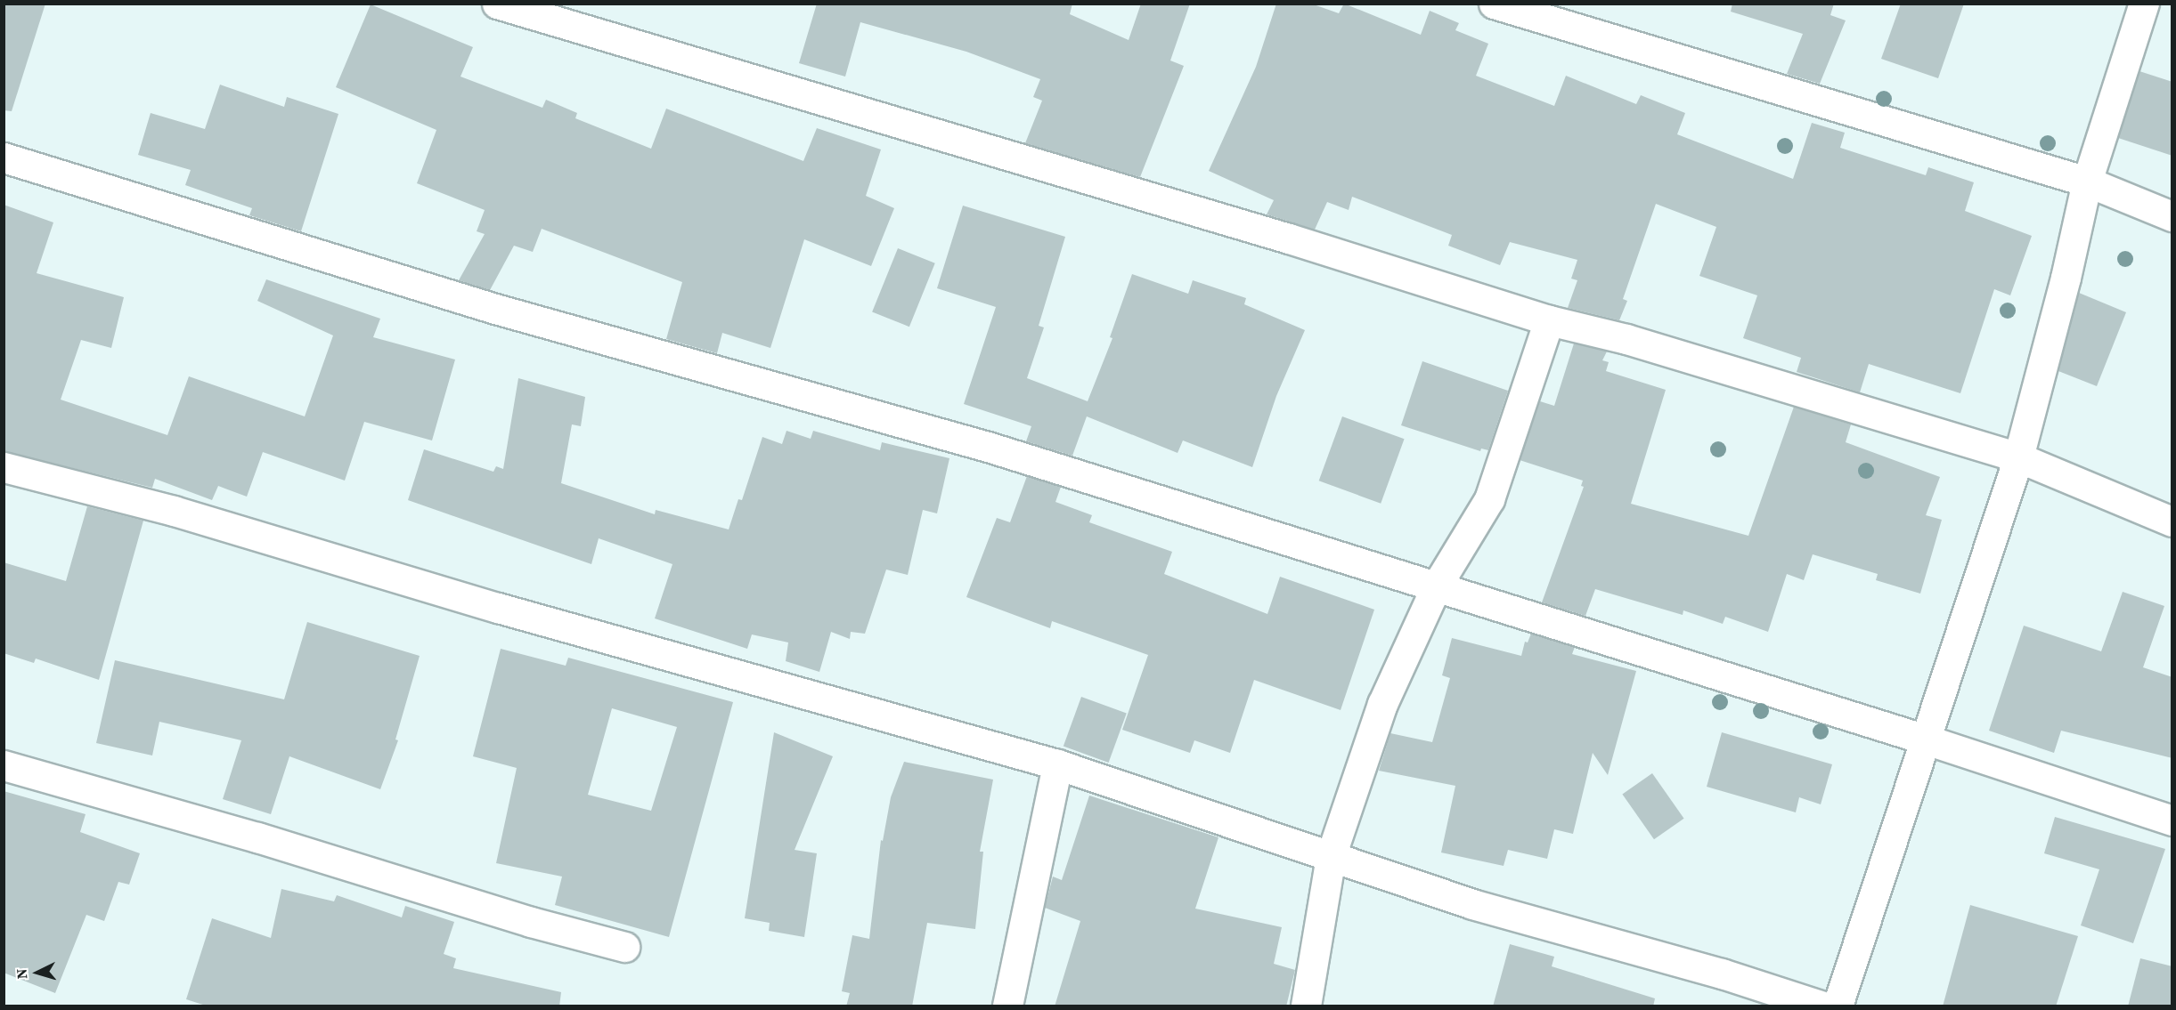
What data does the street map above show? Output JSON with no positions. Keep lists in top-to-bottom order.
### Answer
{
  "north": "left"
}
